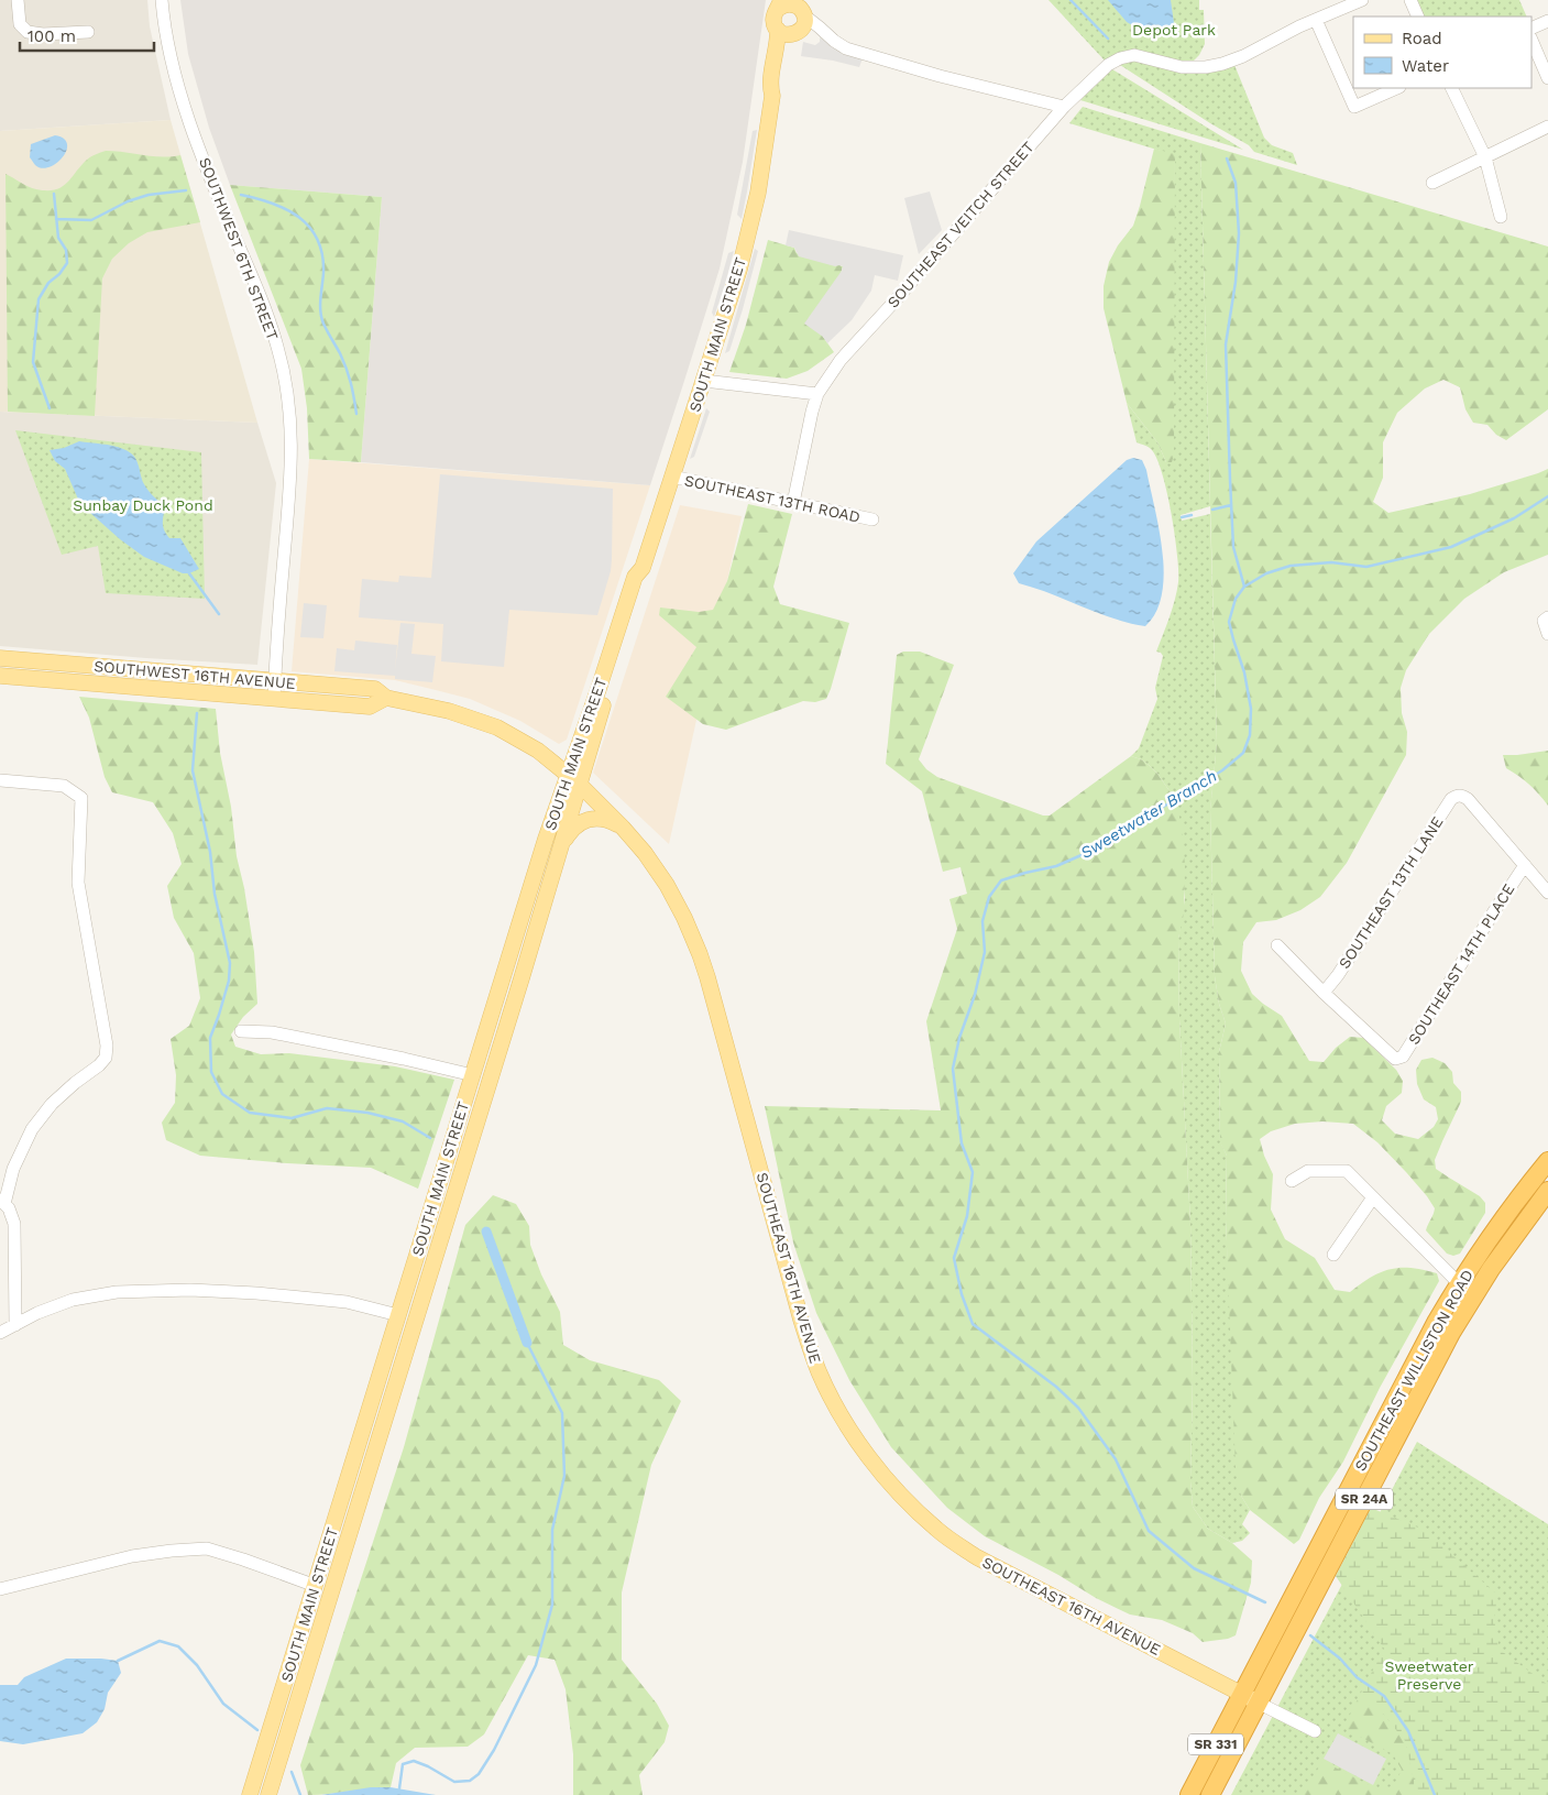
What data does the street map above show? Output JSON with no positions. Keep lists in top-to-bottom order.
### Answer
{
  "streets": {
    "highway": ["SOUTHEAST WILLISTON ROAD", "SR 24A", "SR 331"],
    "main road": ["SOUTH MAIN STREET", "SOUTHWEST 16TH AVENUE", "SOUTHEAST 16TH AVENUE"],
    "street": [
      "SOUTHEAST VEITCH STREET",
      "SOUTHWEST 6TH STREET",
      "SOUTHEAST 13TH ROAD",
      "SOUTHEAST 13TH LANE",
      "SOUTHEAST 14TH PLACE"
    ]
  },
  "crossings": [
    ["SOUTHEAST VEITCH STREET", "SOUTHEAST 13TH ROAD"],
    ["SOUTHWEST 6TH STREET", "SOUTHWEST 16TH AVENUE"],
    ["SOUTH MAIN STREET", "SOUTHEAST 13TH ROAD"],
    ["SOUTH MAIN STREET", "SOUTHWEST 16TH AVENUE"],
    ["SOUTH MAIN STREET", "SOUTHEAST 16TH AVENUE"],
    ["SOUTHWEST 16TH AVENUE", "SOUTHEAST 16TH AVENUE"],
    ["SOUTHEAST 13TH LANE", "SOUTHEAST 14TH PLACE"],
    ["SOUTHEAST 16TH AVENUE", "SOUTHEAST WILLISTON ROAD"]
  ],
  "water": ["Sweetwater Branch"],
  "parks": ["Depot Park", "Sunbay Duck Pond", "Sweetwater Preserve"],
  "legend": ["Road", "Water"],
  "scale_bar": "100 m"
}
